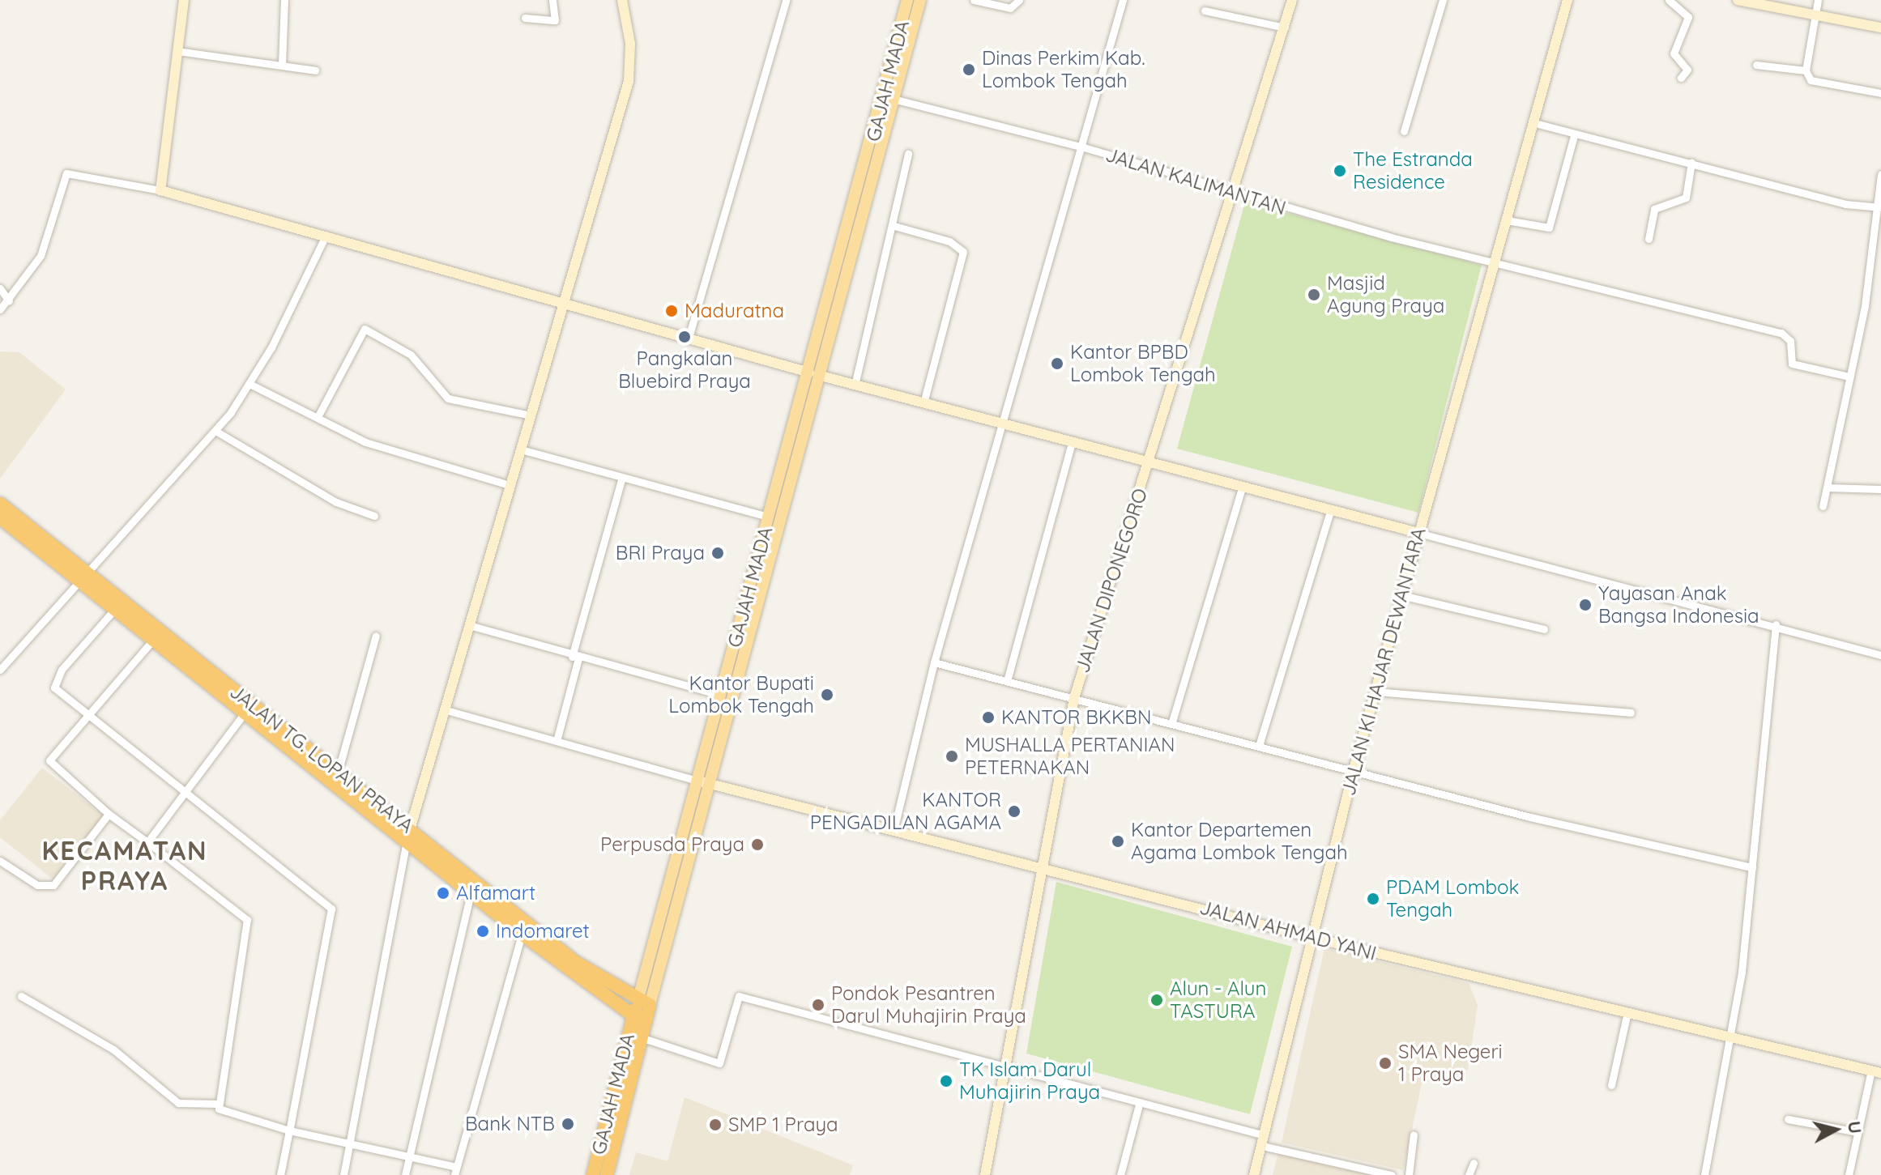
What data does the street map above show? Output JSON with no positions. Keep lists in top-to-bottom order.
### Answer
{
  "streets": {
    "highway": ["GAJAH MADA", "JALAN TG. LOPAN PRAYA"],
    "street": [
      "JALAN KALIMANTAN",
      "JALAN DIPONEGORO",
      "JALAN KI HAJAR DEWANTARA",
      "JALAN AHMAD YANI"
    ]
  },
  "crossings": [
    ["GAJAH MADA", "JALAN KALIMANTAN"],
    ["GAJAH MADA", "JALAN TG. LOPAN PRAYA"],
    ["GAJAH MADA", "JALAN AHMAD YANI"],
    ["JALAN KALIMANTAN", "JALAN DIPONEGORO"],
    ["JALAN KALIMANTAN", "JALAN KI HAJAR DEWANTARA"],
    ["JALAN DIPONEGORO", "JALAN AHMAD YANI"],
    ["JALAN KI HAJAR DEWANTARA", "JALAN AHMAD YANI"]
  ],
  "districts": ["KECAMATAN PRAYA"],
  "places": [
    "Dinas Perkim Kab. Lombok Tengah",
    "The Estranda Residence",
    "Masjid Agung Praya",
    "Maduratna",
    "Pangkalan Bluebird Praya",
    "Kantor BPBD Lombok Tengah",
    "BRI Praya",
    "Yayasan Anak Bangsa Indonesia",
    "Kantor Bupati Lombok Tengah",
    "KANTOR BKKBN",
    "MUSHALLA PERTANIAN PETERNAKAN",
    "KANTOR PENGADILAN AGAMA",
    "Kantor Departemen Agama Lombok Tengah",
    "Perpusda Praya",
    "Alfamart",
    "PDAM Lombok Tengah",
    "Indomaret",
    "Alun - Alun TASTURA",
    "Pondok Pesantren Darul Muhajirin Praya",
    "SMA Negeri 1 Praya",
    "TK Islam Darul Muhajirin Praya",
    "Bank NTB",
    "SMP 1 Praya"
  ],
  "north": "right"
}
